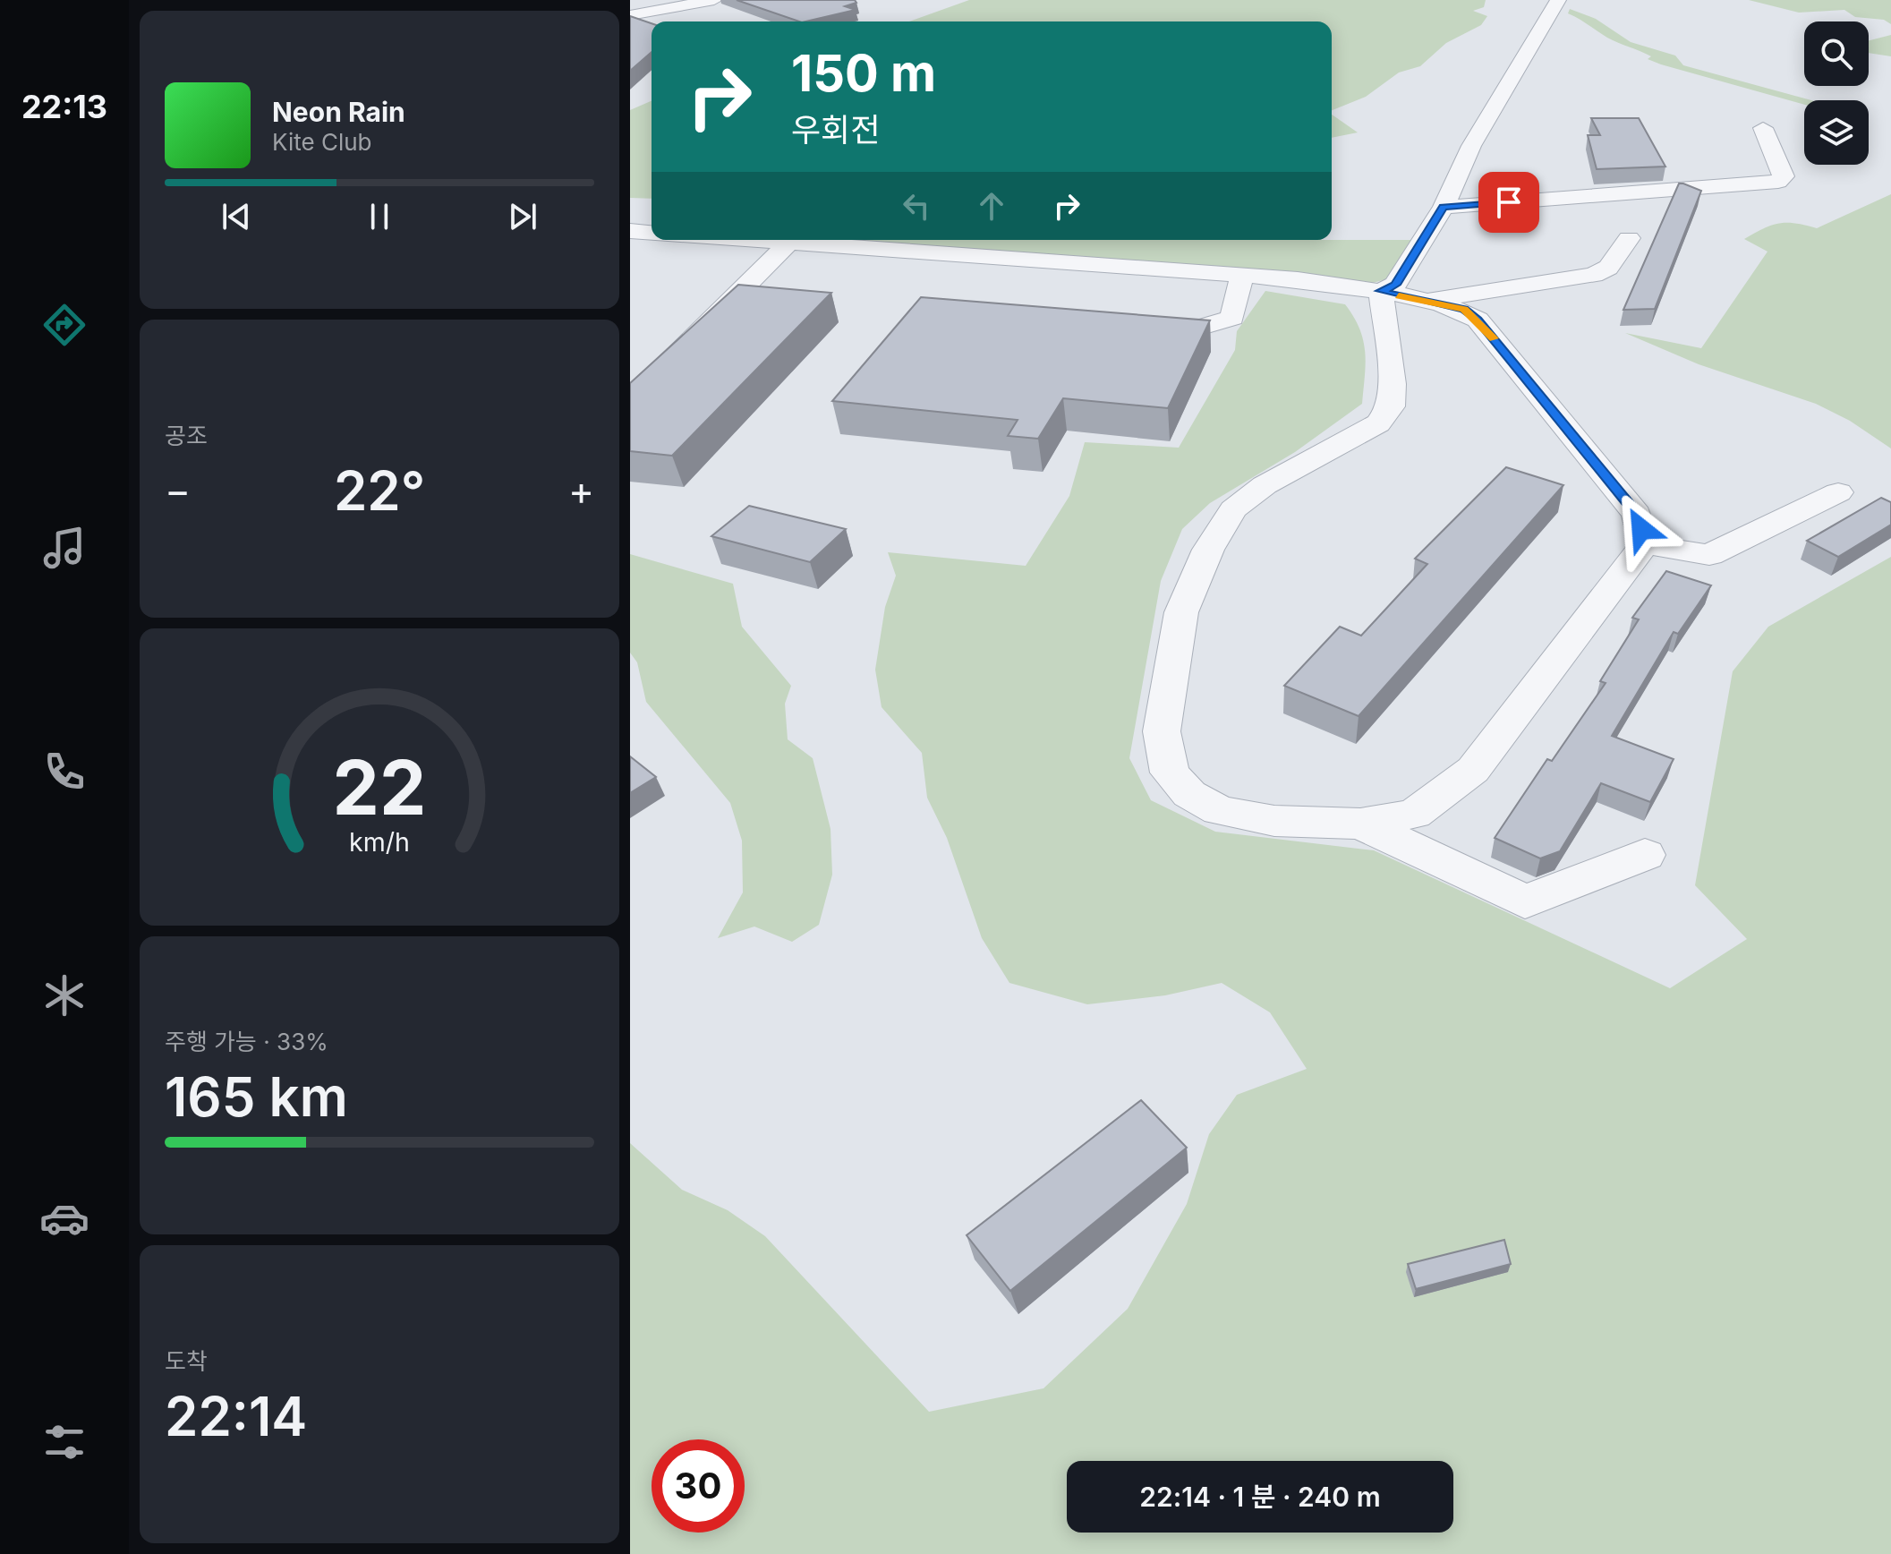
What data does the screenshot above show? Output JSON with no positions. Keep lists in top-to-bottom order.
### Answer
{
  "page": {
    "tabs": "22:13",
    "turn": ["150 m", "우회전"],
    "song": ["Neon Rain", "Kite Club"],
    "tile": [
      "공조",
      ["주행 가능 · 33%", "165 km"],
      ["도착", "22:14"]
    ],
    "heat": ["−", "22°", "+"],
    "limit": "30",
    "trip": "22:14 · 1 분 · 240 m",
    "gauge": ["22", "km/h"]
  }
}
